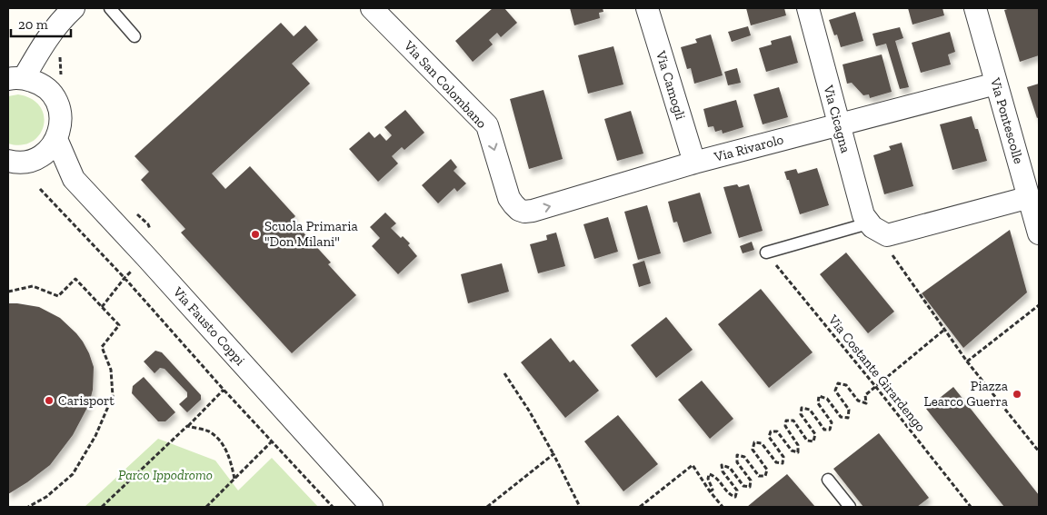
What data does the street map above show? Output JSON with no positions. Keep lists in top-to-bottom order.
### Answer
{
  "streets": {
    "street": [
      "Via San Colombano",
      "Via Camogli",
      "Via Cicagna",
      "Via Pontescolle",
      "Via Rivarolo",
      "Via Fausto Coppi"
    ],
    "path": ["Via Costante Girardengo"]
  },
  "crossings": [
    ["Via San Colombano", "Via Rivarolo"],
    ["Via Camogli", "Via Rivarolo"],
    ["Via Cicagna", "Via Rivarolo"],
    ["Via Pontescolle", "Via Rivarolo"]
  ],
  "one_way": ["Via San Colombano", "Via Rivarolo"],
  "parks": ["Parco Ippodromo"],
  "places": ["Scuola Primaria \"Don Milani\"", "Piazza Learco Guerra", "Carisport"],
  "scale_bar": "20 m"
}
